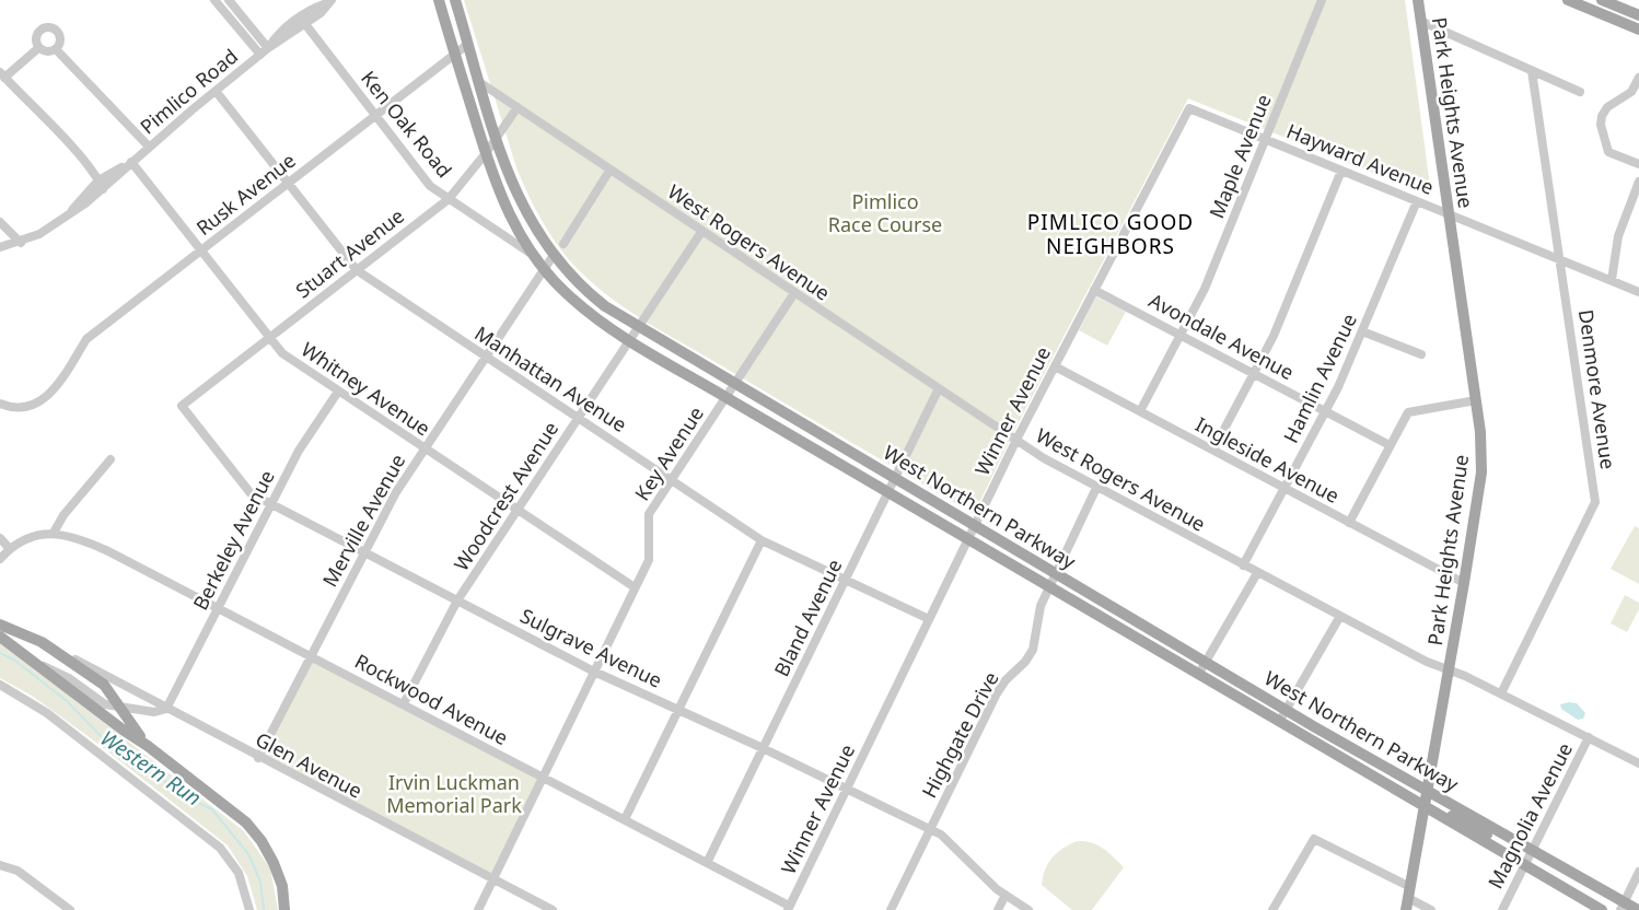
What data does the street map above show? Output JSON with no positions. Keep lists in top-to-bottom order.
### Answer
{
  "streets": {
    "main road": ["Park Heights Avenue", "West Northern Parkway"],
    "street": [
      "Pimlico Road",
      "Ken Oak Road",
      "Maple Avenue",
      "Hayward Avenue",
      "Rusk Avenue",
      "West Rogers Avenue",
      "Stuart Avenue",
      "Avondale Avenue",
      "Hamlin Avenue",
      "Manhattan Avenue",
      "Whitney Avenue",
      "Denmore Avenue",
      "Winner Avenue",
      "Key Avenue",
      "Ingleside Avenue",
      "Woodcrest Avenue",
      "Merville Avenue",
      "Berkeley Avenue",
      "Bland Avenue",
      "Sulgrave Avenue",
      "Rockwood Avenue",
      "Highgate Drive",
      "Glen Avenue",
      "Magnolia Avenue"
    ]
  },
  "crossings": [
    ["Pimlico Road", "Ken Oak Road"],
    ["Pimlico Road", "Manhattan Avenue"],
    ["Pimlico Road", "Whitney Avenue"],
    ["Park Heights Avenue", "Hayward Avenue"],
    ["Park Heights Avenue", "West Rogers Avenue"],
    ["Park Heights Avenue", "Ingleside Avenue"],
    ["Park Heights Avenue", "West Northern Parkway"],
    ["Ken Oak Road", "Rusk Avenue"],
    ["Ken Oak Road", "Stuart Avenue"],
    ["Ken Oak Road", "West Northern Parkway"],
    ["Maple Avenue", "Hayward Avenue"],
    ["Maple Avenue", "Avondale Avenue"],
    ["Maple Avenue", "Ingleside Avenue"],
    ["Hayward Avenue", "Hamlin Avenue"],
    ["Hayward Avenue", "Denmore Avenue"],
    ["Hayward Avenue", "Winner Avenue"],
    ["Rusk Avenue", "Manhattan Avenue"],
    ["Rusk Avenue", "Whitney Avenue"],
    ["Rusk Avenue", "West Northern Parkway"],
    ["West Rogers Avenue", "Stuart Avenue"],
    ["West Rogers Avenue", "Hamlin Avenue"],
    ["West Rogers Avenue", "Denmore Avenue"],
    ["West Rogers Avenue", "Winner Avenue"],
    ["West Rogers Avenue", "Key Avenue"],
    ["West Rogers Avenue", "Woodcrest Avenue"],
    ["West Rogers Avenue", "West Northern Parkway"],
    ["West Rogers Avenue", "Bland Avenue"],
    ["West Rogers Avenue", "Highgate Drive"],
    ["West Rogers Avenue", "Magnolia Avenue"],
    ["Stuart Avenue", "Manhattan Avenue"],
    ["Stuart Avenue", "Whitney Avenue"],
    ["Stuart Avenue", "West Northern Parkway"],
    ["Stuart Avenue", "Sulgrave Avenue"],
    ["Avondale Avenue", "Hamlin Avenue"],
    ["Avondale Avenue", "Winner Avenue"],
    ["Hamlin Avenue", "Ingleside Avenue"],
    ["Manhattan Avenue", "Winner Avenue"],
    ["Manhattan Avenue", "Key Avenue"],
    ["Manhattan Avenue", "Woodcrest Avenue"],
    ["Manhattan Avenue", "Merville Avenue"],
    ["Manhattan Avenue", "Bland Avenue"],
    ["Whitney Avenue", "Key Avenue"],
    ["Whitney Avenue", "Woodcrest Avenue"],
    ["Whitney Avenue", "Merville Avenue"],
    ["Whitney Avenue", "Berkeley Avenue"],
    ["Winner Avenue", "Ingleside Avenue"],
    ["Winner Avenue", "West Northern Parkway"],
    ["Winner Avenue", "Sulgrave Avenue"],
    ["Winner Avenue", "Rockwood Avenue"],
    ["Key Avenue", "West Northern Parkway"],
    ["Key Avenue", "Sulgrave Avenue"],
    ["Key Avenue", "Rockwood Avenue"],
    ["Key Avenue", "Glen Avenue"],
    ["Woodcrest Avenue", "West Northern Parkway"],
    ["Woodcrest Avenue", "Sulgrave Avenue"],
    ["Woodcrest Avenue", "Rockwood Avenue"],
    ["West Northern Parkway", "Merville Avenue"],
    ["West Northern Parkway", "Bland Avenue"],
    ["West Northern Parkway", "Highgate Drive"],
    ["West Northern Parkway", "Magnolia Avenue"],
    ["Merville Avenue", "Sulgrave Avenue"],
    ["Merville Avenue", "Rockwood Avenue"],
    ["Merville Avenue", "Glen Avenue"],
    ["Berkeley Avenue", "Sulgrave Avenue"],
    ["Berkeley Avenue", "Rockwood Avenue"],
    ["Berkeley Avenue", "Glen Avenue"],
    ["Bland Avenue", "Sulgrave Avenue"],
    ["Bland Avenue", "Rockwood Avenue"],
    ["Sulgrave Avenue", "Highgate Drive"]
  ],
  "districts": ["PIMLICO GOOD NEIGHBORS"],
  "water": ["Western Run"],
  "parks": ["Pimlico Race Course", "Irvin Luckman Memorial Park"]
}
